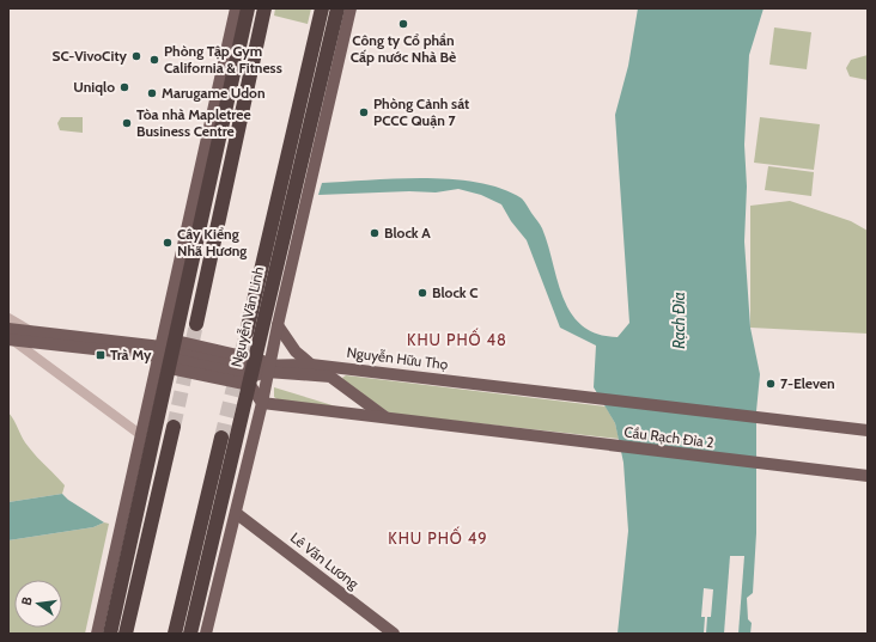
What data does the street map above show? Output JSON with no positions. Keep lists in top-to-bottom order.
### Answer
{
  "streets": {
    "highway": ["Nguyễn Văn Linh"],
    "main road": ["Nguyễn Hữu Thọ", "Cầu Rạch Đỉa 2", "Lê Văn Lương"]
  },
  "crossings": [
    ["Nguyễn Văn Linh", "Nguyễn Hữu Thọ"],
    ["Nguyễn Văn Linh", "Lê Văn Lương"],
    ["Nguyễn Hữu Thọ", "Cầu Rạch Đỉa 2"]
  ],
  "districts": ["KHU PHỐ 48", "KHU PHỐ 49"],
  "water": ["Rạch Đỉa"],
  "places": {
    "other": [
      "Công ty Cổ phần Cấp nước Nhà Bè",
      "SC-VivoCity",
      "Phòng Tập Gym California & Fitness",
      "Uniqlo",
      "Marugame Udon",
      "Phòng Cảnh sát PCCC Quận 7",
      "Tòa nhà Mapletree Business Centre",
      "Block A",
      "Cây Kiểng Nhã Hương",
      "Block C",
      "7-Eleven"
    ],
    "transit": ["Trà My"]
  },
  "north": "left"
}
